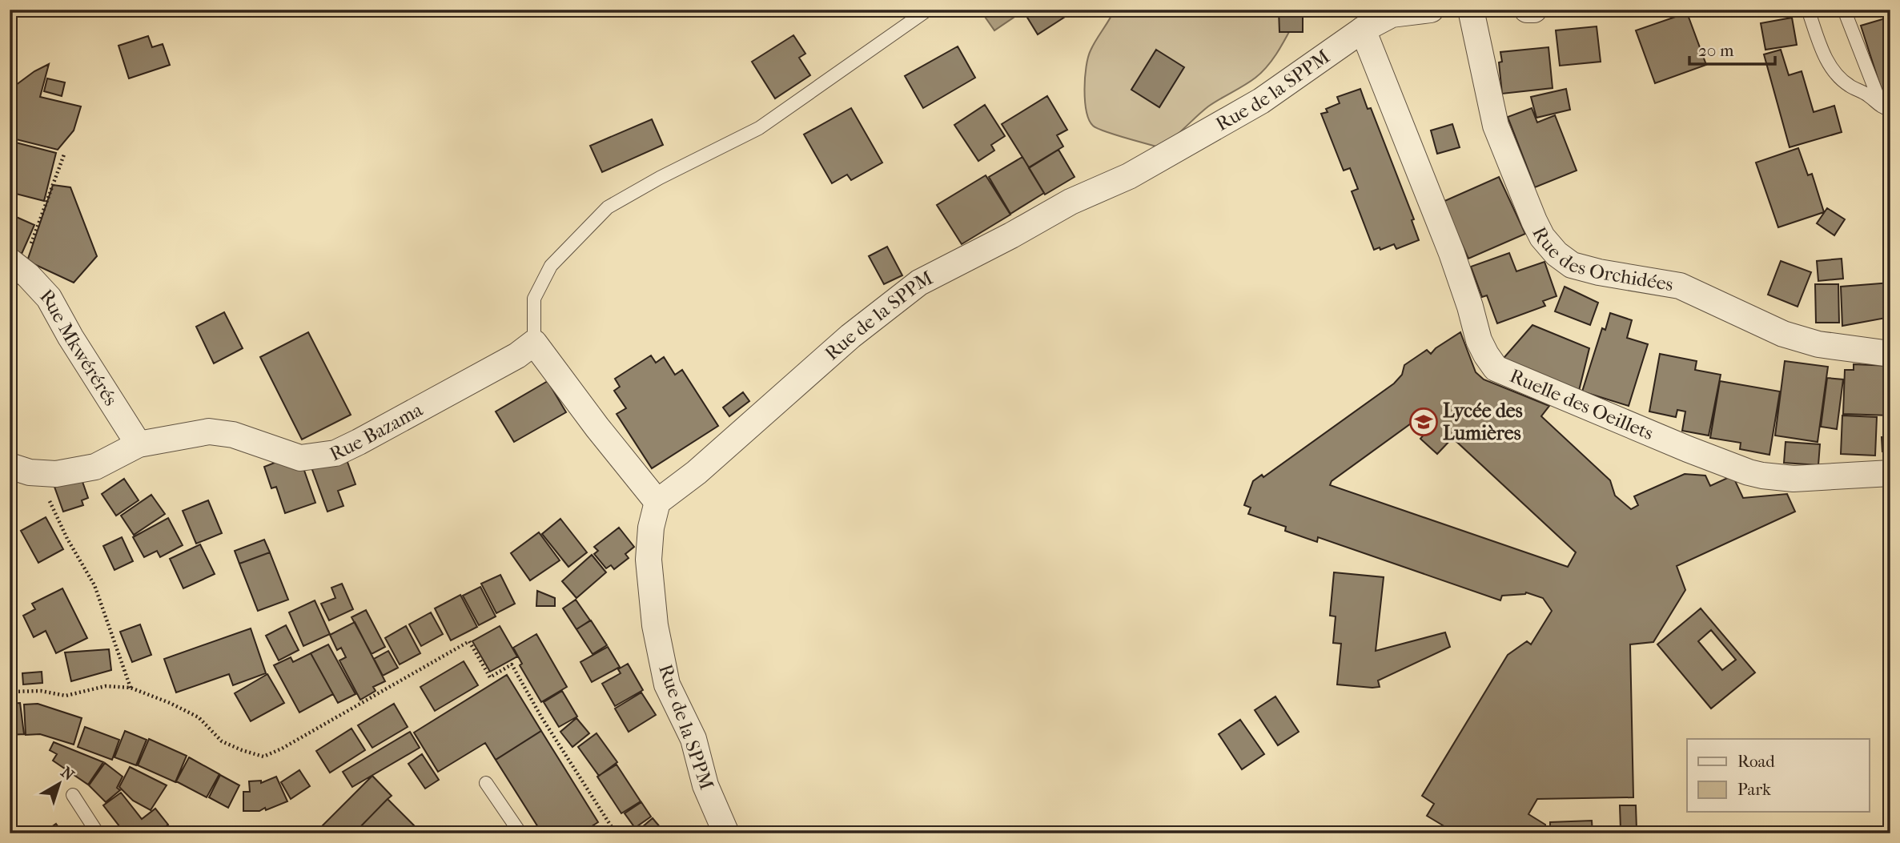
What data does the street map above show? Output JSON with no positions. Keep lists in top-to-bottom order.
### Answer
{
  "streets": {
    "street": [
      "Rue de la SPPM",
      "Rue des Orchidées",
      "Rue Mkwérérés",
      "Ruelle des Oeillets",
      "Rue Bazama"
    ]
  },
  "crossings": [
    ["Rue de la SPPM", "Ruelle des Oeillets"],
    ["Rue Mkwérérés", "Rue Bazama"]
  ],
  "places": {
    "school or university": ["Lycée des Lumières"]
  },
  "legend": ["Road", "Park"],
  "scale_bar": "20 m",
  "north": "top right"
}
